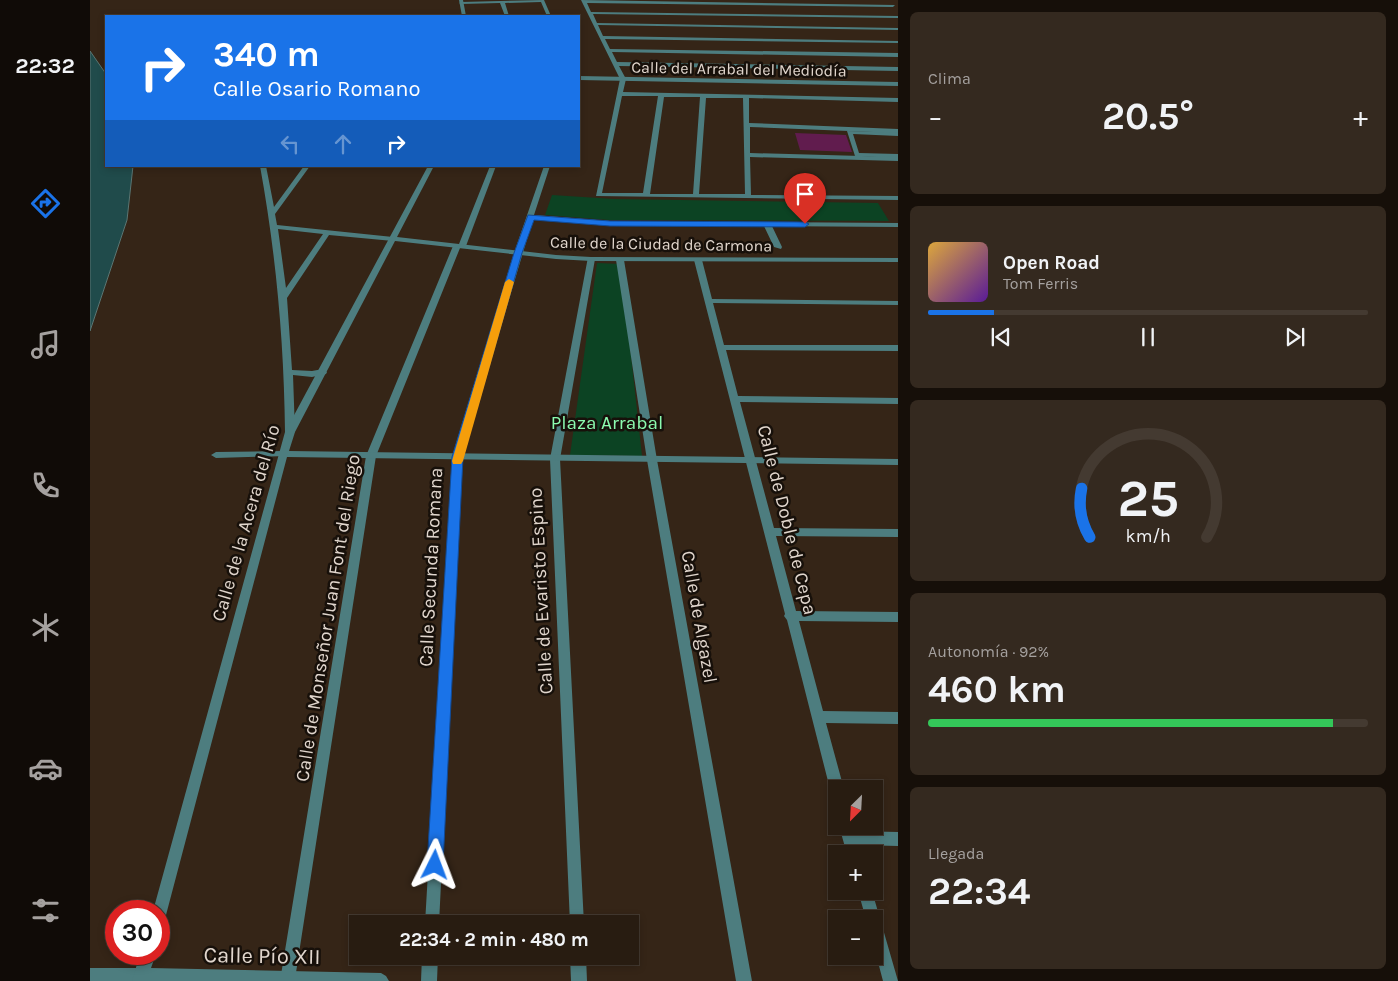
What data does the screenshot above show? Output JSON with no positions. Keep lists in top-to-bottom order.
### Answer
{
  "streets": {
    "street": [
      "Calle del Arrabal del Mediodía",
      "Calle de la Ciudad de Carmona",
      "Calle de Doble de Cepa",
      "Calle de la Acera del Río",
      "Calle Secunda Romana",
      "Calle de Evaristo Espino",
      "Calle de Algazel",
      "Calle de Monseñor Juan Font del Riego",
      "Calle Pío XII"
    ]
  },
  "crossings": [
    ["Calle de la Ciudad de Carmona", "Calle de Doble de Cepa"],
    ["Calle de la Ciudad de Carmona", "Calle de la Acera del Río"],
    ["Calle de la Ciudad de Carmona", "Calle Secunda Romana"],
    ["Calle de la Ciudad de Carmona", "Calle de Evaristo Espino"],
    ["Calle de la Ciudad de Carmona", "Calle de Algazel"],
    ["Calle de la Ciudad de Carmona", "Calle de Monseñor Juan Font del Riego"],
    ["Calle de Monseñor Juan Font del Riego", "Calle Pío XII"]
  ],
  "parks": ["Plaza Arrabal"],
  "north": "bottom left",
  "page": {
    "tabs": "22:32",
    "tile": [
      "Clima",
      ["Autonomía · 92%", "460 km"],
      ["Llegada", "22:34"]
    ],
    "turn": ["340 m", "Calle Osario Romano"],
    "heat": ["−", "20.5°", "+"],
    "song": ["Open Road", "Tom Ferris"],
    "map_buttons": ["+", "−"],
    "limit": "30",
    "trip": "22:34 · 2 min · 480 m",
    "gauge": ["25", "km/h"]
  }
}
